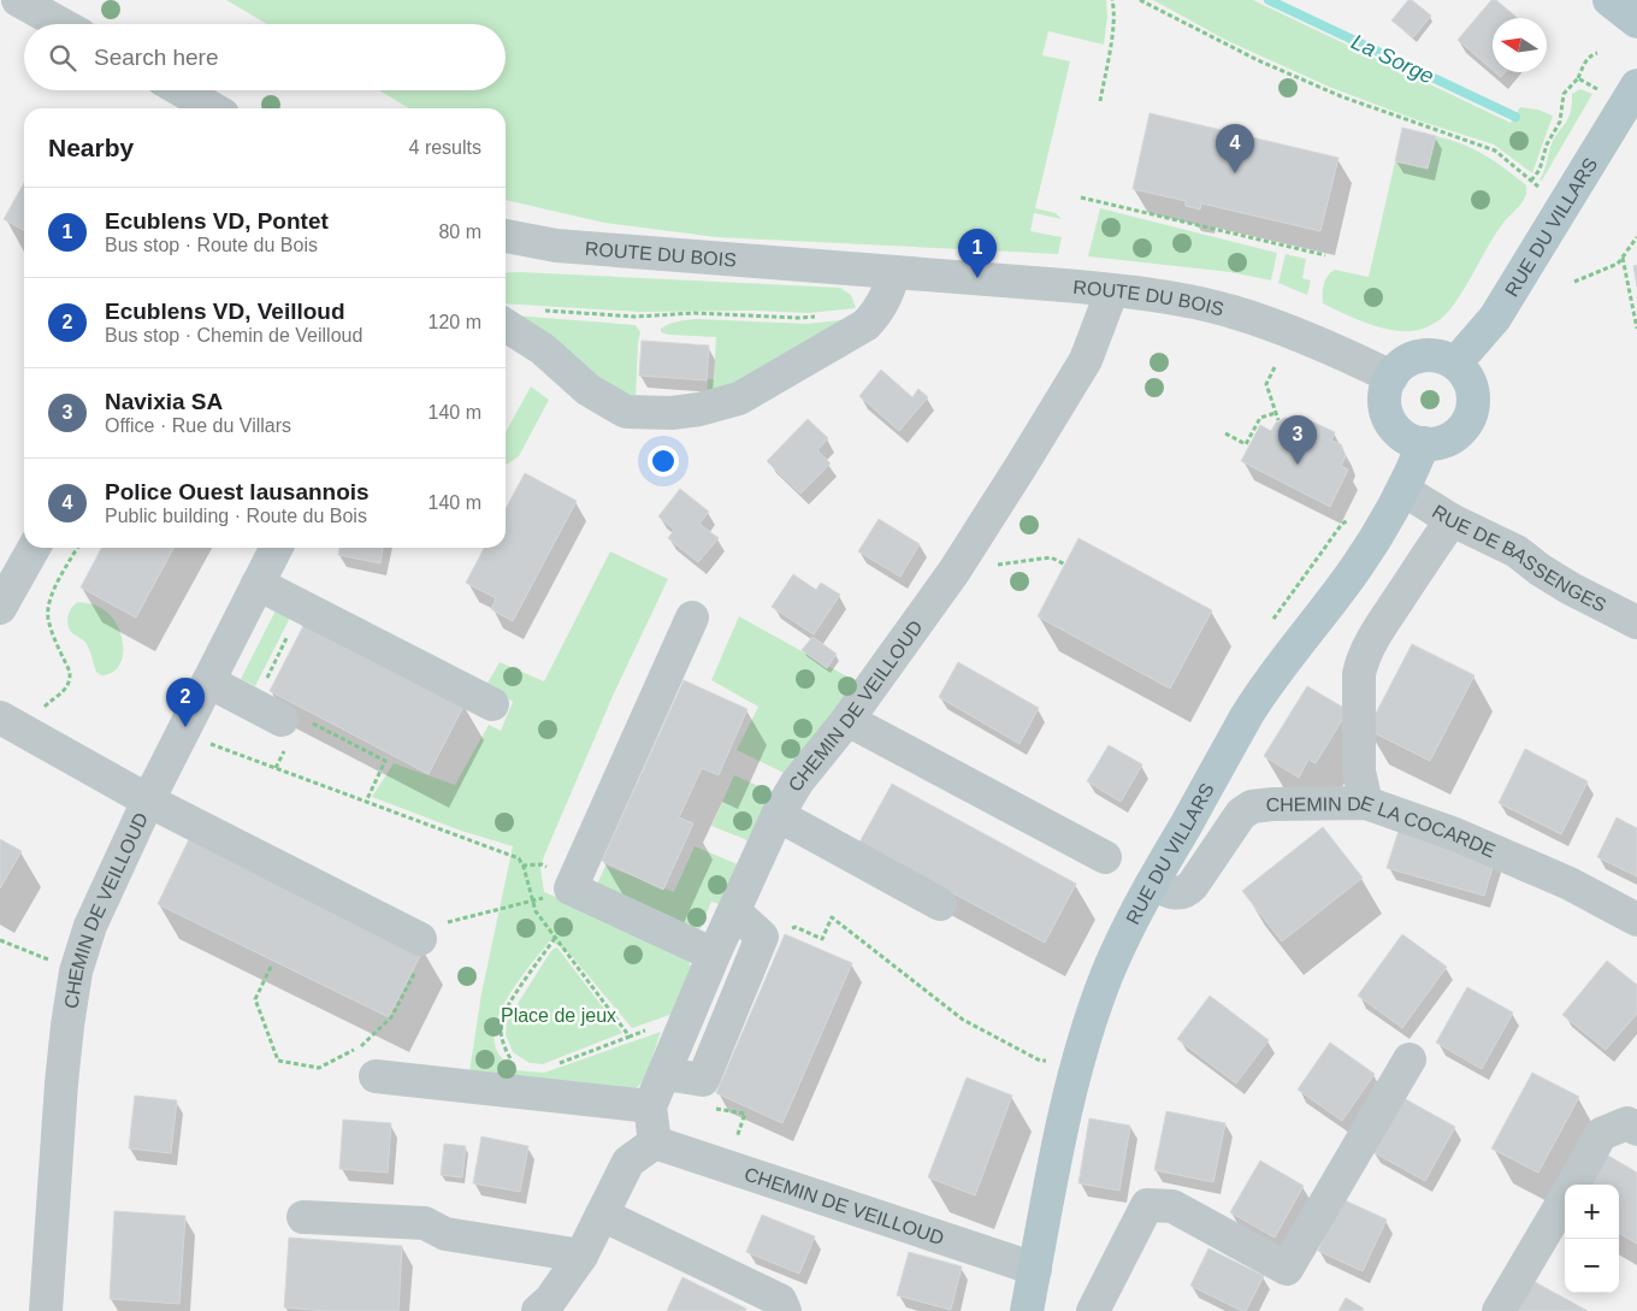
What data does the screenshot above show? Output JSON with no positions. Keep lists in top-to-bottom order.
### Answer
{
  "streets": {
    "main road": ["RUE DU VILLARS"],
    "street": [
      "ROUTE DU BOIS",
      "RUE DE BASSENGES",
      "CHEMIN DE VEILLOUD",
      "CHEMIN DE LA COCARDE"
    ]
  },
  "crossings": [
    ["RUE DU VILLARS", "ROUTE DU BOIS"],
    ["RUE DU VILLARS", "RUE DE BASSENGES"],
    ["RUE DU VILLARS", "CHEMIN DE VEILLOUD"],
    ["RUE DU VILLARS", "CHEMIN DE LA COCARDE"],
    ["ROUTE DU BOIS", "CHEMIN DE VEILLOUD"]
  ],
  "water": ["La Sorge"],
  "parks": ["Place de jeux"],
  "north": "left",
  "page": {
    "search": "Search here",
    "heading": ["Nearby", "4 results"],
    "pins": [
      "4",
      "1",
      "3",
      "2"
    ],
    "list": [
      {
        "mark": "1",
        "name": "Ecublens VD, Pontet",
        "note": "Bus stop · Route du Bois",
        "value": "80 m"
      },
      {
        "mark": "2",
        "name": "Ecublens VD, Veilloud",
        "note": "Bus stop · Chemin de Veilloud",
        "value": "120 m"
      },
      {
        "mark": "3",
        "name": "Navixia SA",
        "note": "Office · Rue du Villars",
        "value": "140 m"
      },
      {
        "mark": "4",
        "name": "Police Ouest lausannois",
        "note": "Public building · Route du Bois",
        "value": "140 m"
      }
    ],
    "map_buttons": ["+", "−"]
  }
}
